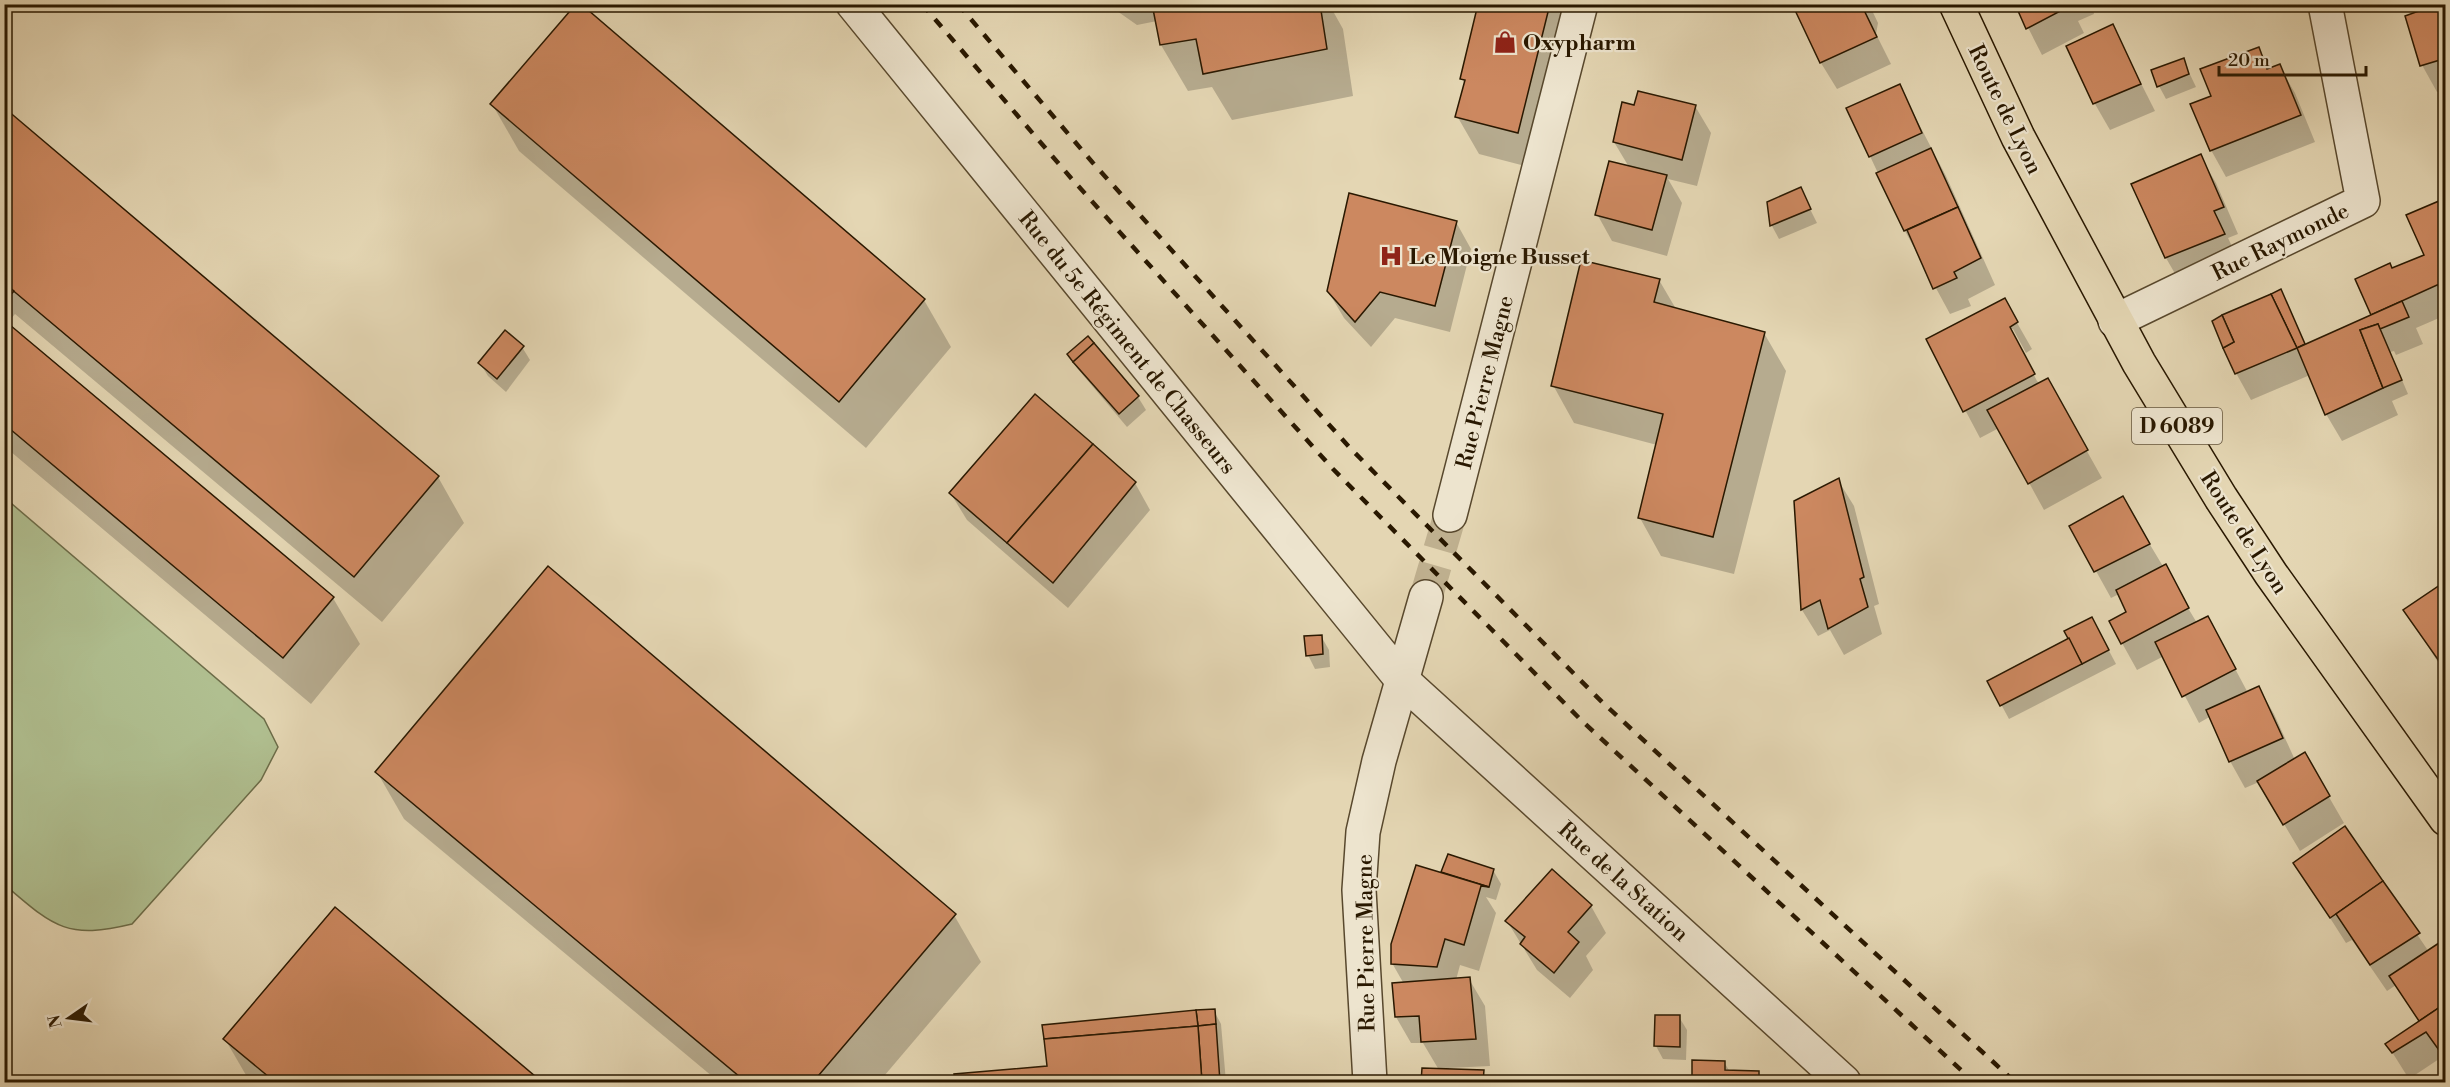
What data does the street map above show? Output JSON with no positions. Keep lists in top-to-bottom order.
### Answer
{
  "streets": {
    "main road": ["Route de Lyon", "D 6089"],
    "street": [
      "Rue Raymonde",
      "Rue du 5e Régiment de Chasseurs",
      "Rue Pierre Magne",
      "Rue de la Station"
    ]
  },
  "crossings": [
    ["Route de Lyon", "Rue Raymonde"],
    ["Rue du 5e Régiment de Chasseurs", "Rue Pierre Magne"],
    ["Rue du 5e Régiment de Chasseurs", "Rue de la Station"],
    ["Rue Pierre Magne", "Rue de la Station"]
  ],
  "places": {
    "shop": ["Oxypharm"],
    "hospital": ["Le Moigne Busset"]
  },
  "scale_bar": "20 m",
  "north": "left"
}
